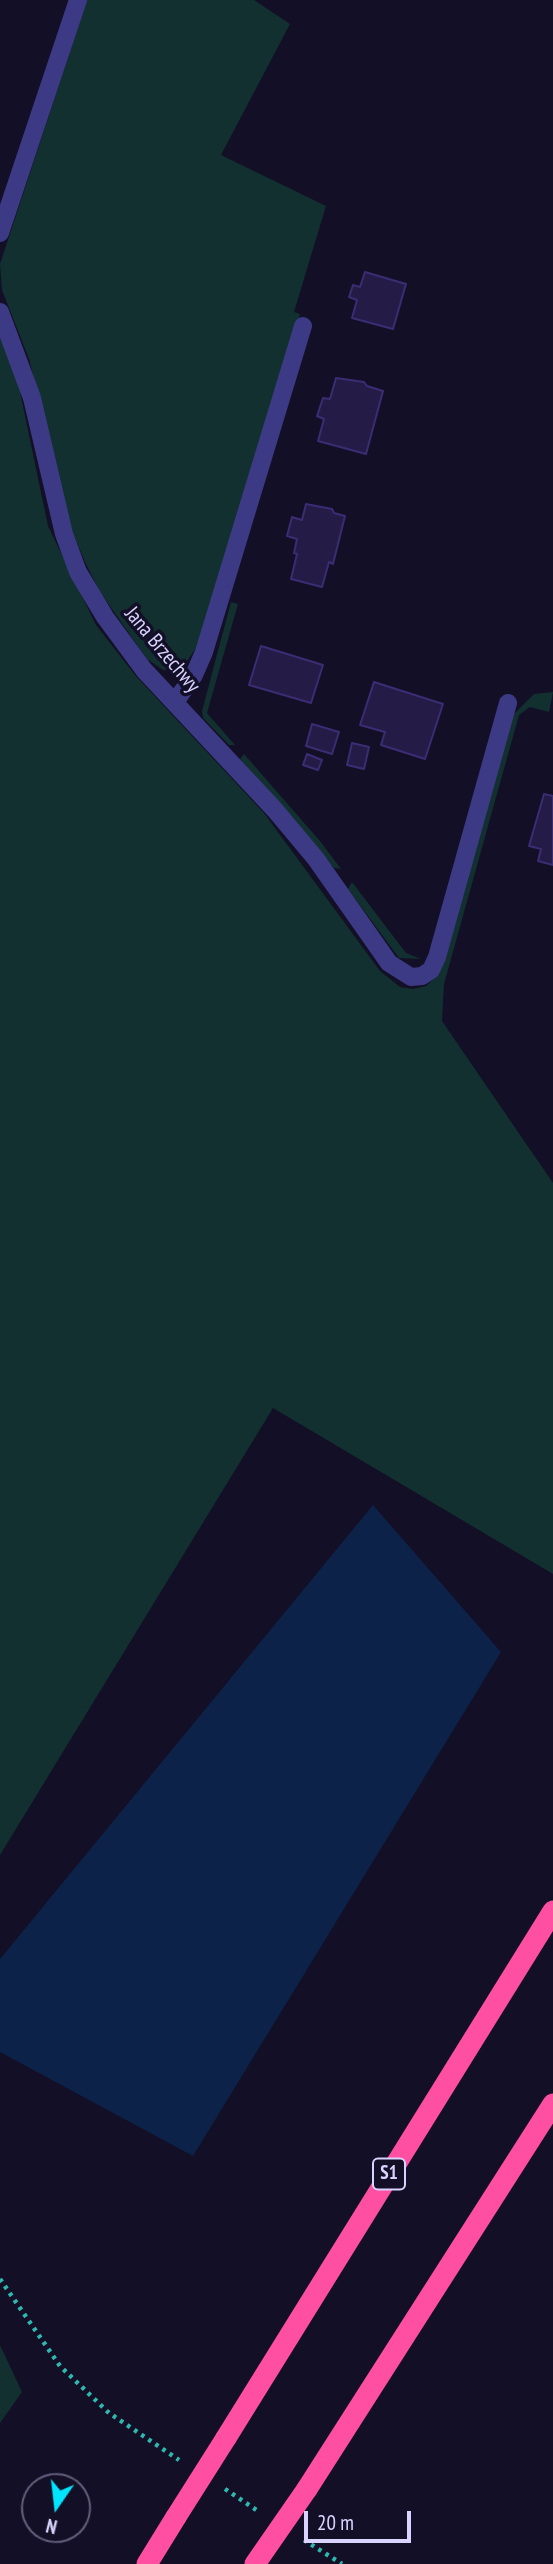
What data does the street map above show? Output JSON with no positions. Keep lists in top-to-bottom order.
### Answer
{
  "streets": {
    "highway": ["S1"],
    "street": ["Jana Brzechwy"]
  },
  "scale_bar": "20 m",
  "north": "bottom"
}
